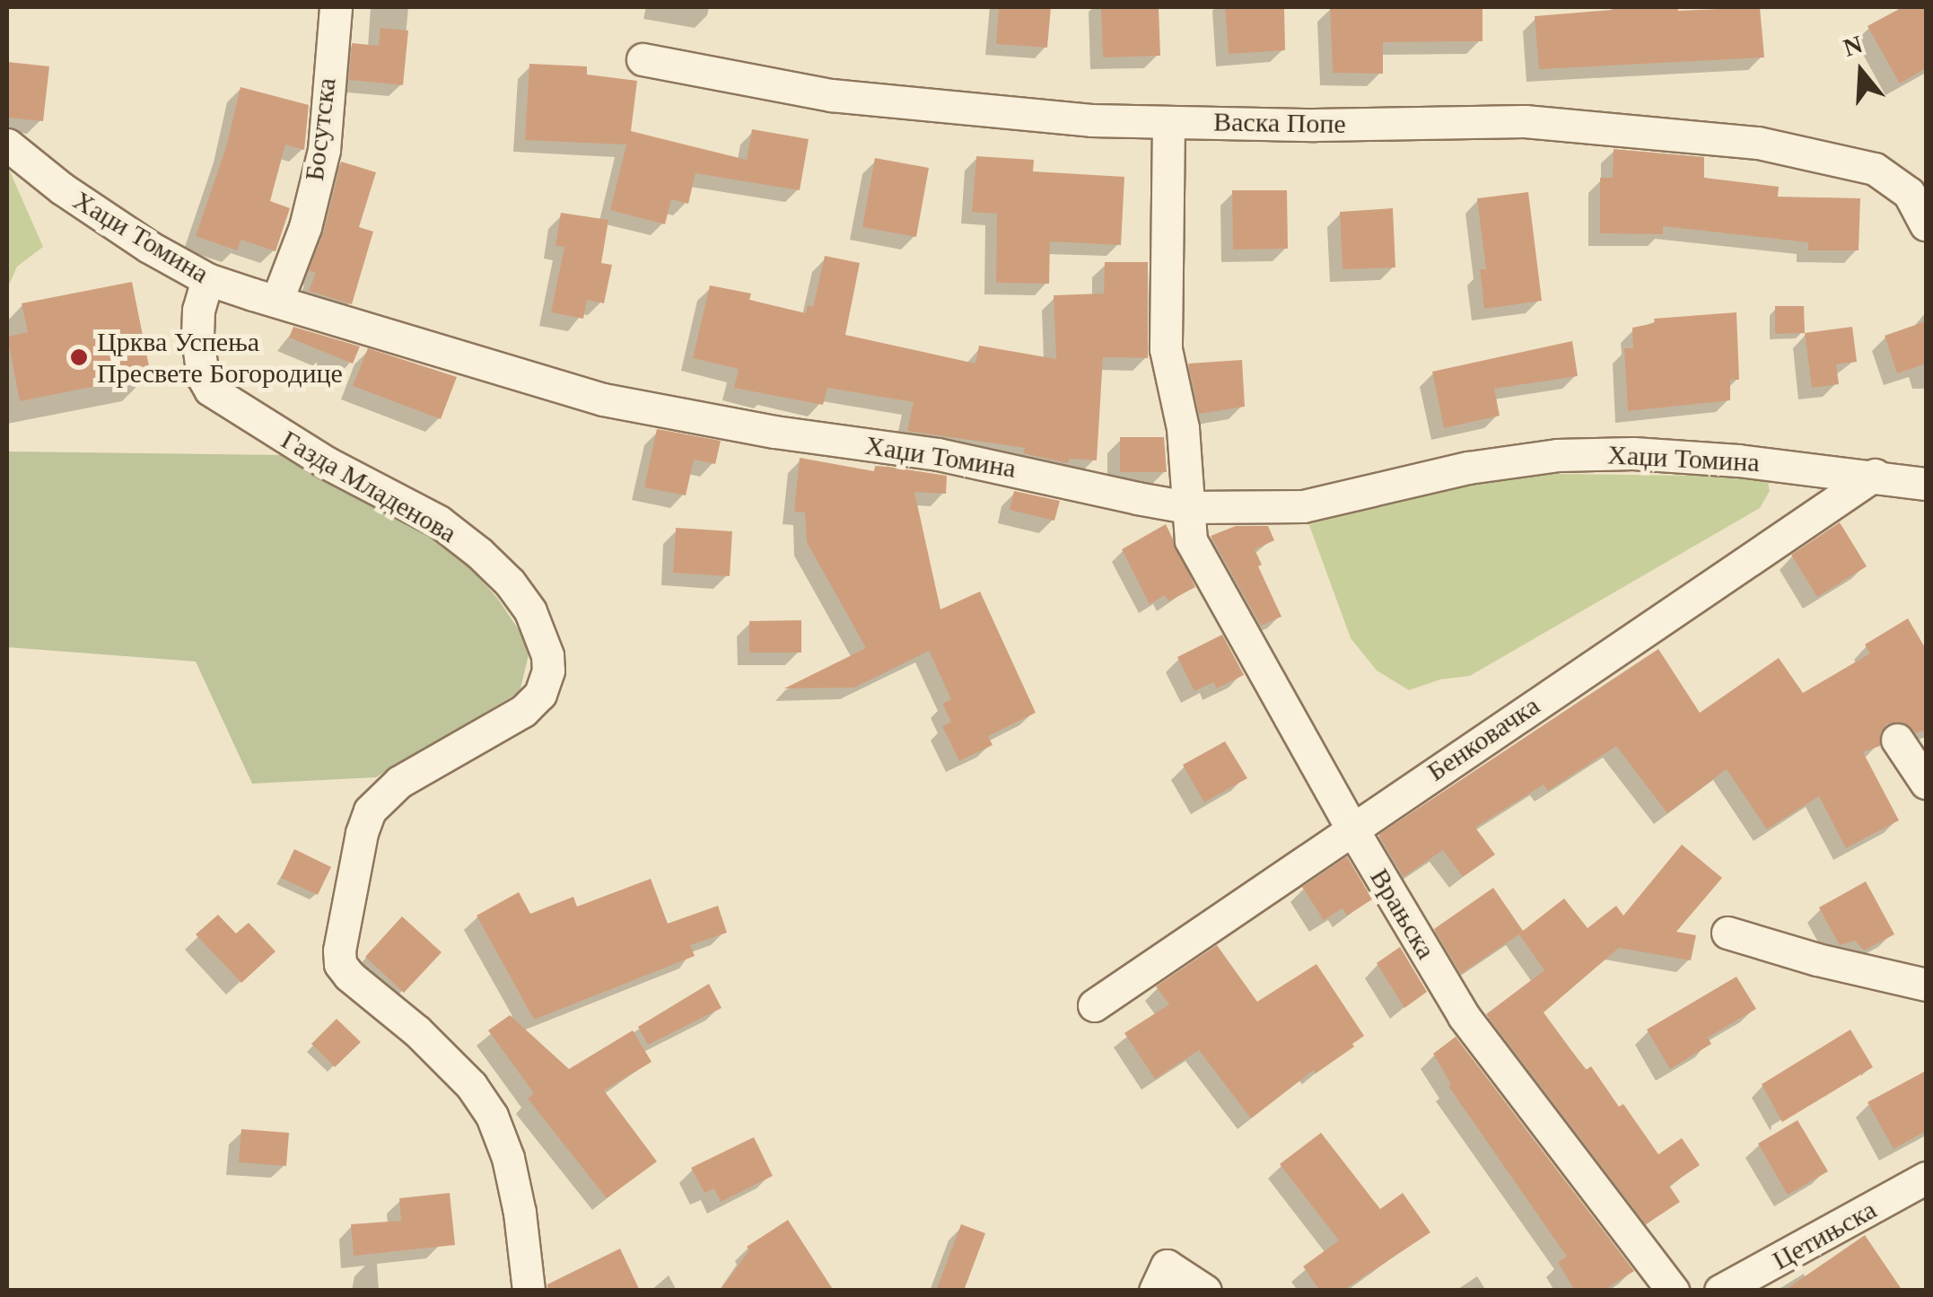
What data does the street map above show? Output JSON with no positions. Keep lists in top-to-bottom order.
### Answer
{
  "streets": {
    "street": [
      "Васка Попе",
      "Босутска",
      "Хаџи Томина",
      "Газда Младенова",
      "Бенковачка",
      "Врањска",
      "Цетињска"
    ]
  },
  "crossings": [
    ["Васка Попе", "Врањска"],
    ["Босутска", "Хаџи Томина"],
    ["Хаџи Томина", "Газда Младенова"],
    ["Хаџи Томина", "Бенковачка"],
    ["Хаџи Томина", "Врањска"],
    ["Бенковачка", "Врањска"]
  ],
  "places": ["Црква Успења Пресвете Богородице"],
  "north": "top"
}
